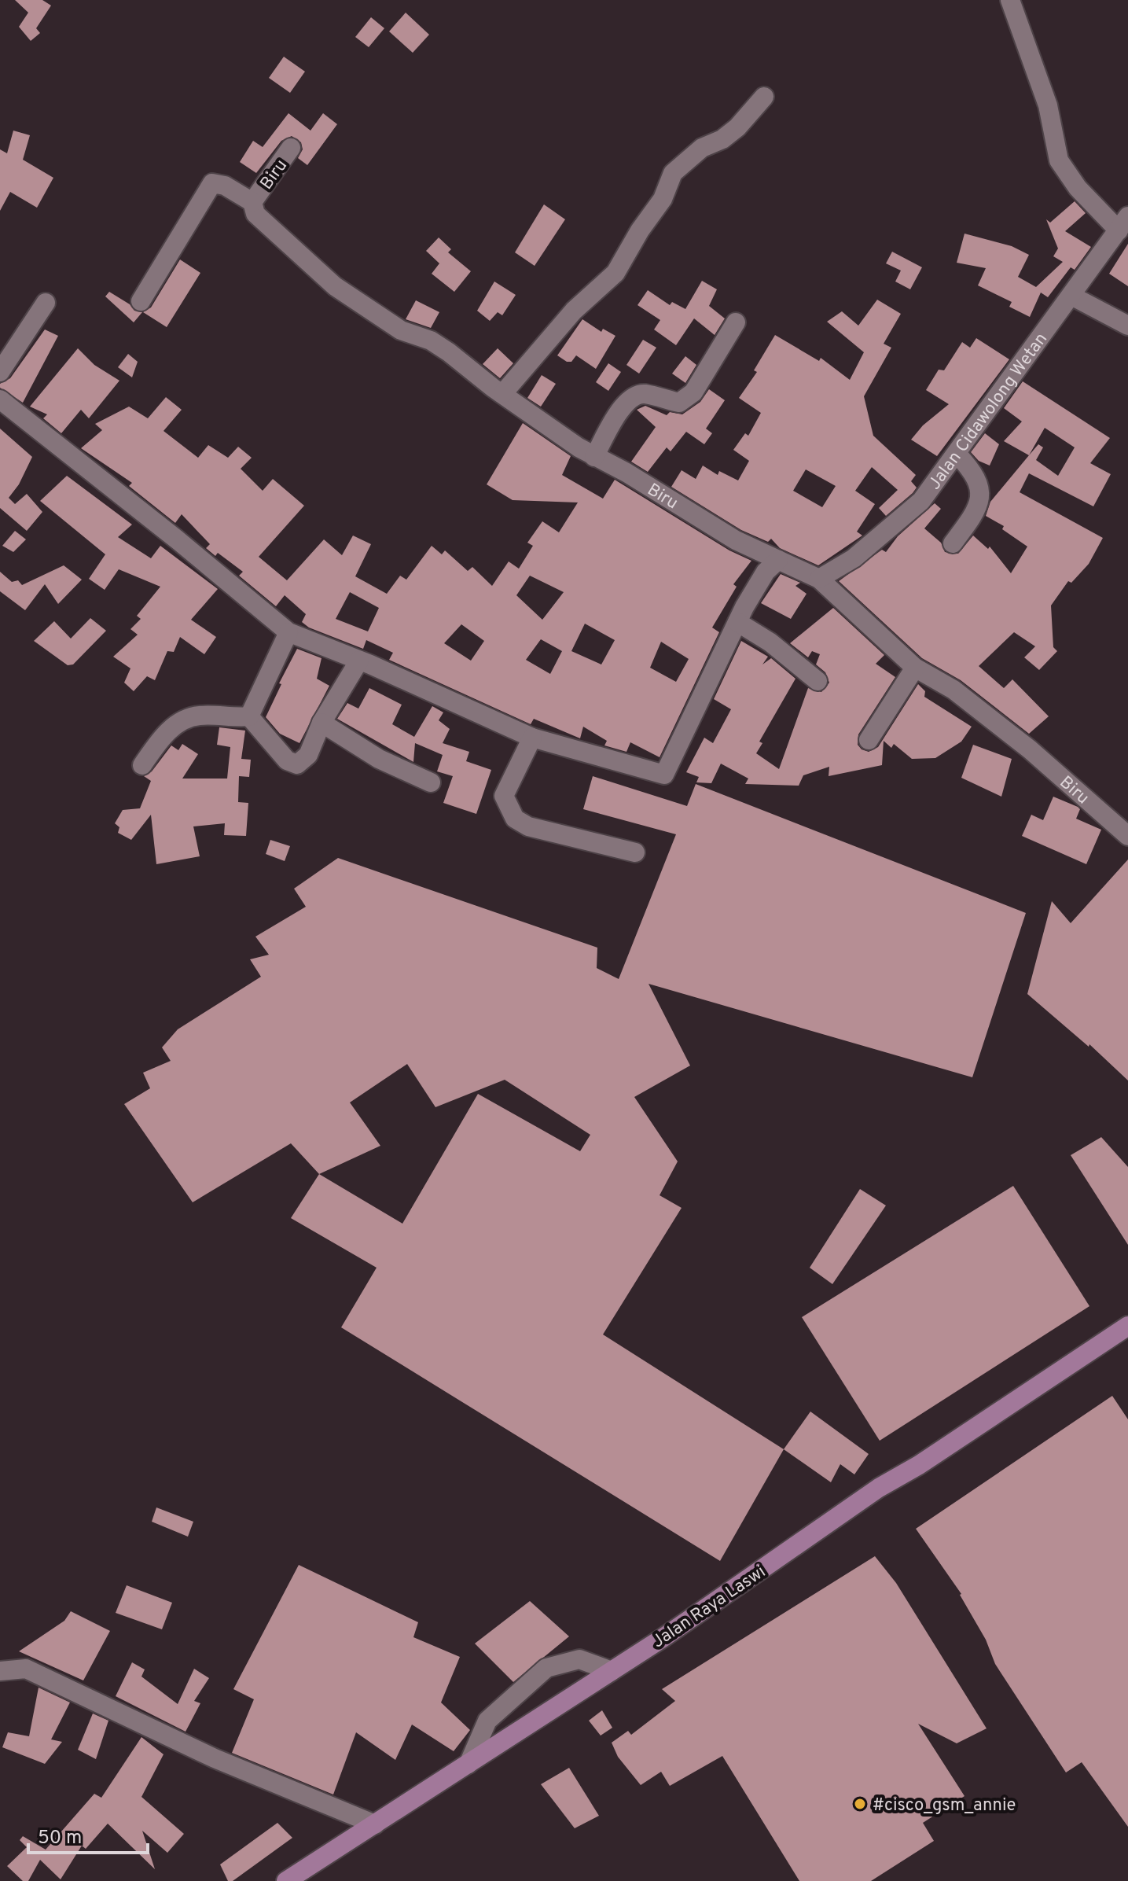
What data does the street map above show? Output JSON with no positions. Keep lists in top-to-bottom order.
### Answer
{
  "streets": {
    "main road": ["Jalan Raya Laswi"],
    "street": ["Biru", "Jalan Cidawolong Wetan"]
  },
  "crossings": [
    ["Biru", "Jalan Cidawolong Wetan"]
  ],
  "places": ["#cisco_gsm_annie"],
  "scale_bar": "50 m"
}
